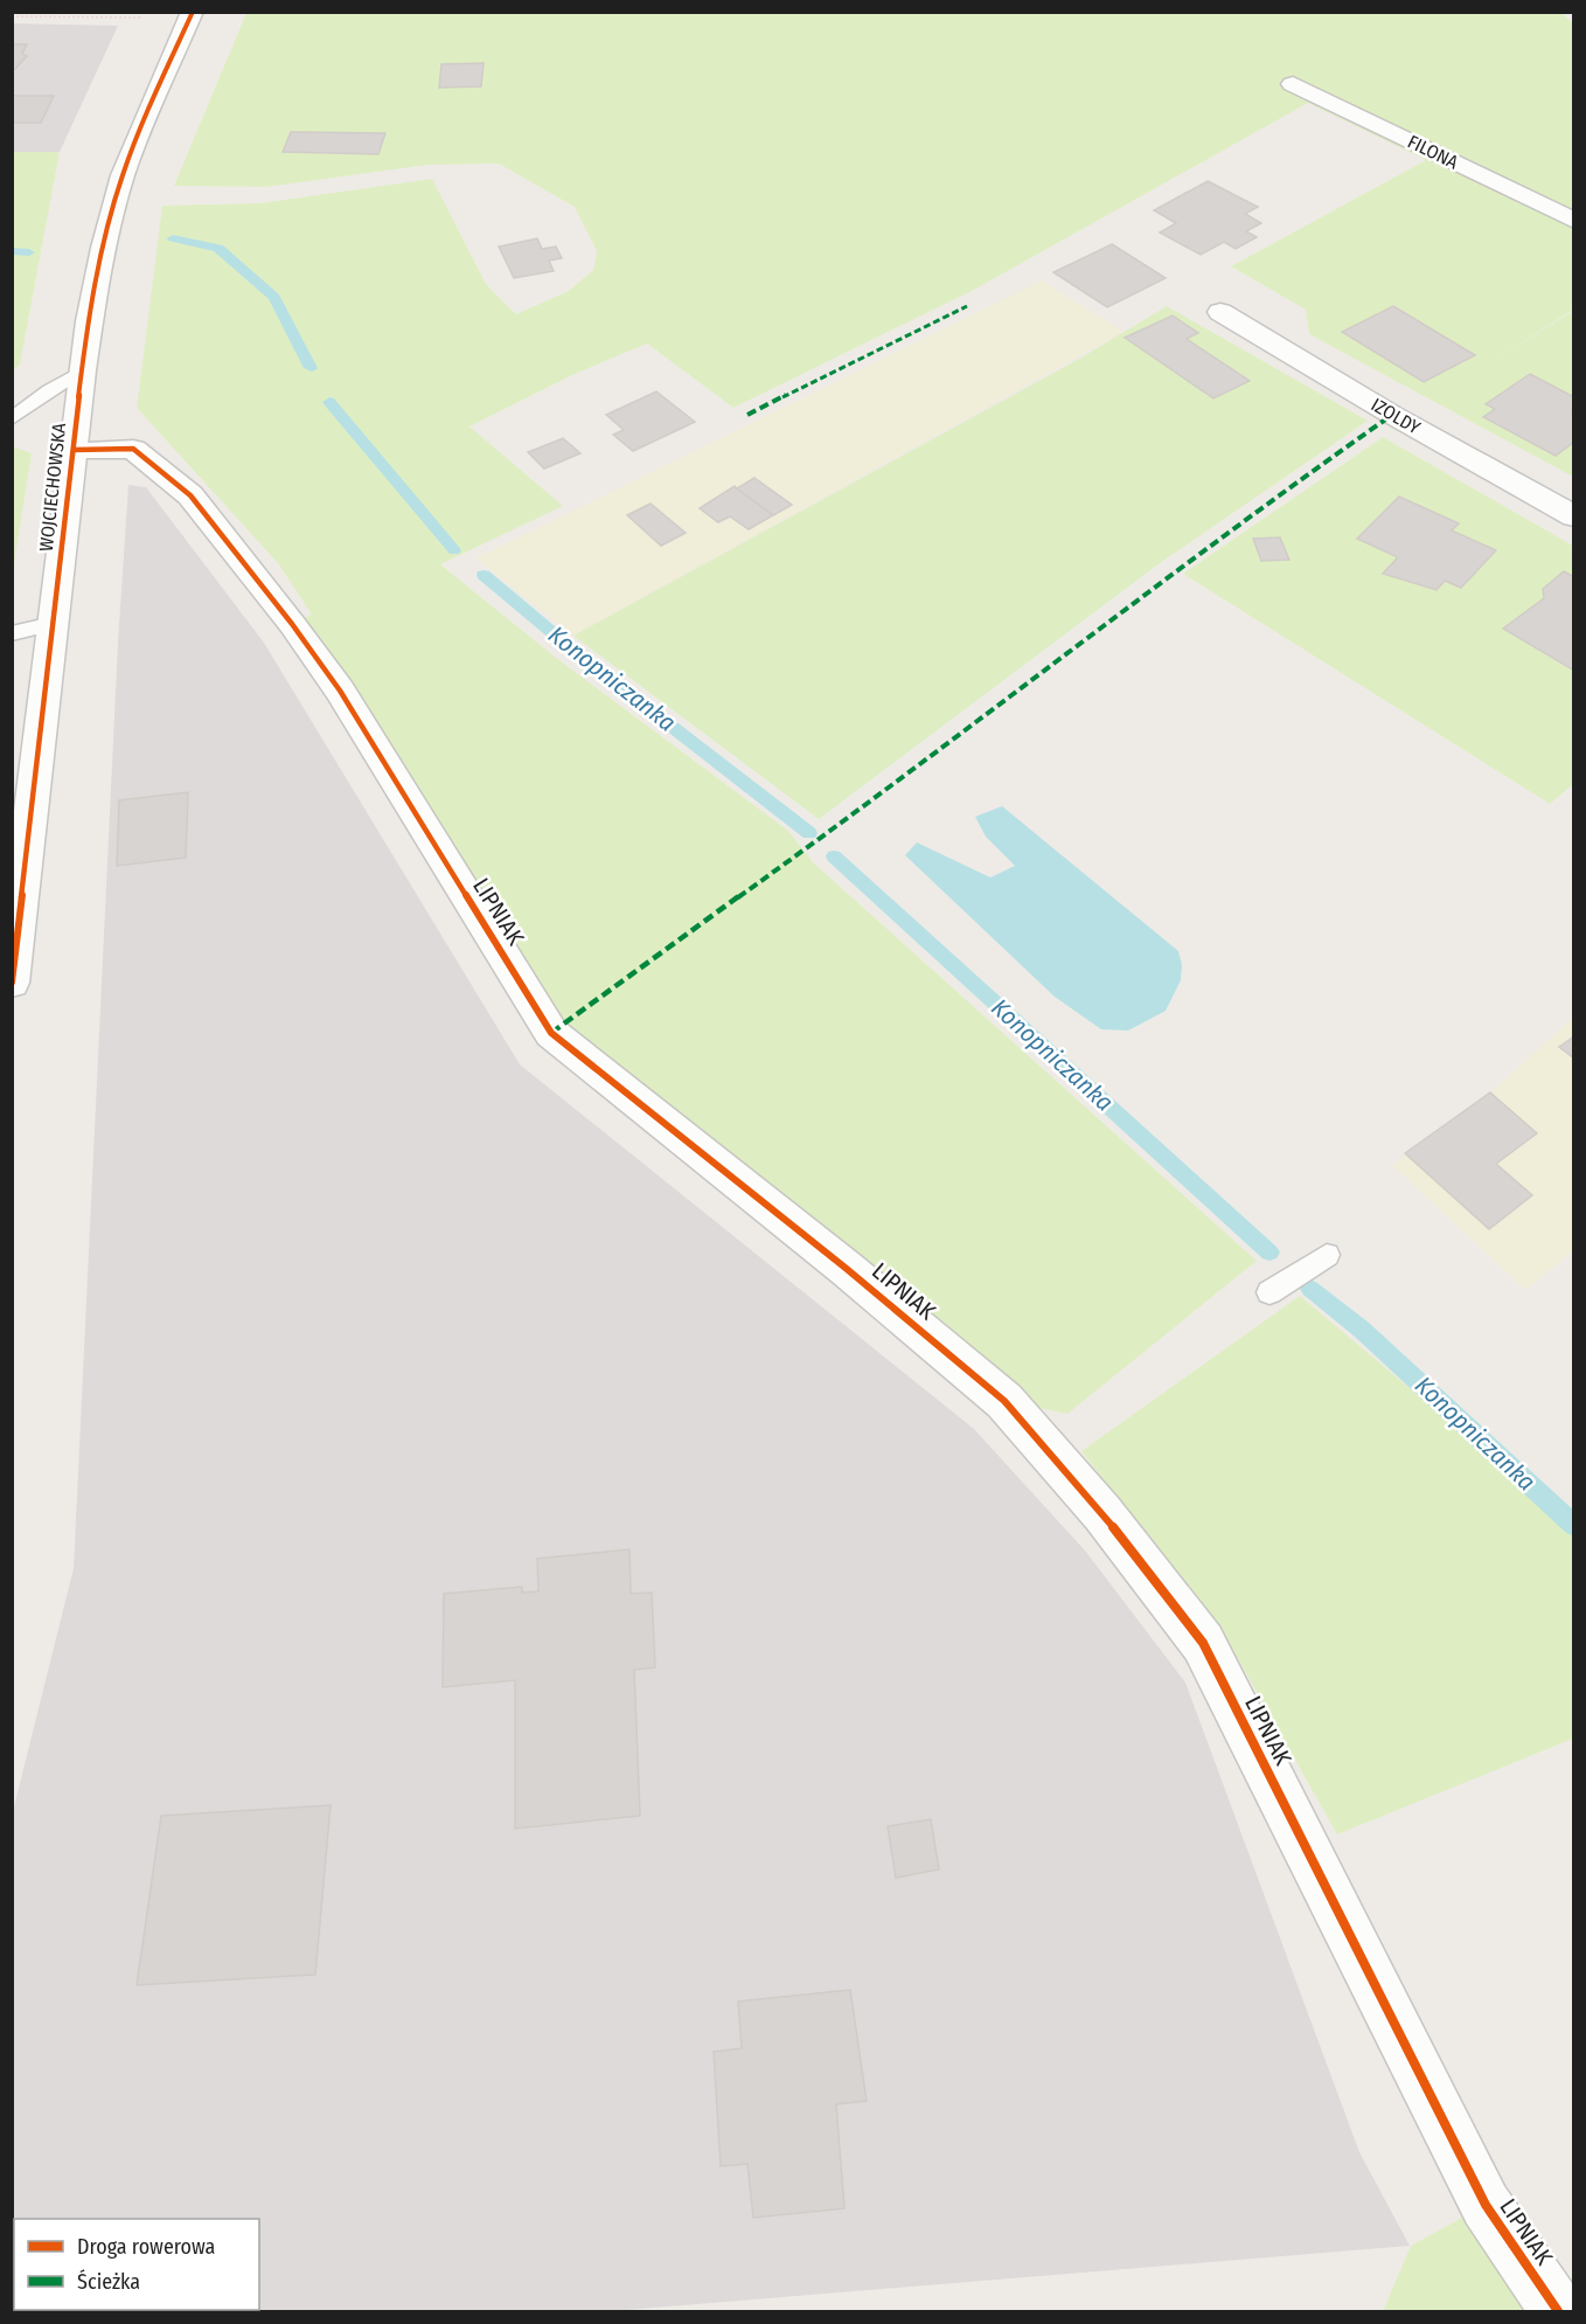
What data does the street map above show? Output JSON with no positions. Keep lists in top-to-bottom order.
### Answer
{
  "streets": {
    "street": [
      "FILONA",
      "IZOLDY",
      "WOJCIECHOWSKA",
      "LIPNIAK"
    ]
  },
  "crossings": [
    ["WOJCIECHOWSKA", "LIPNIAK"]
  ],
  "water": ["Konopniczanka"],
  "legend": ["Droga rowerowa", "Ścieżka"]
}
